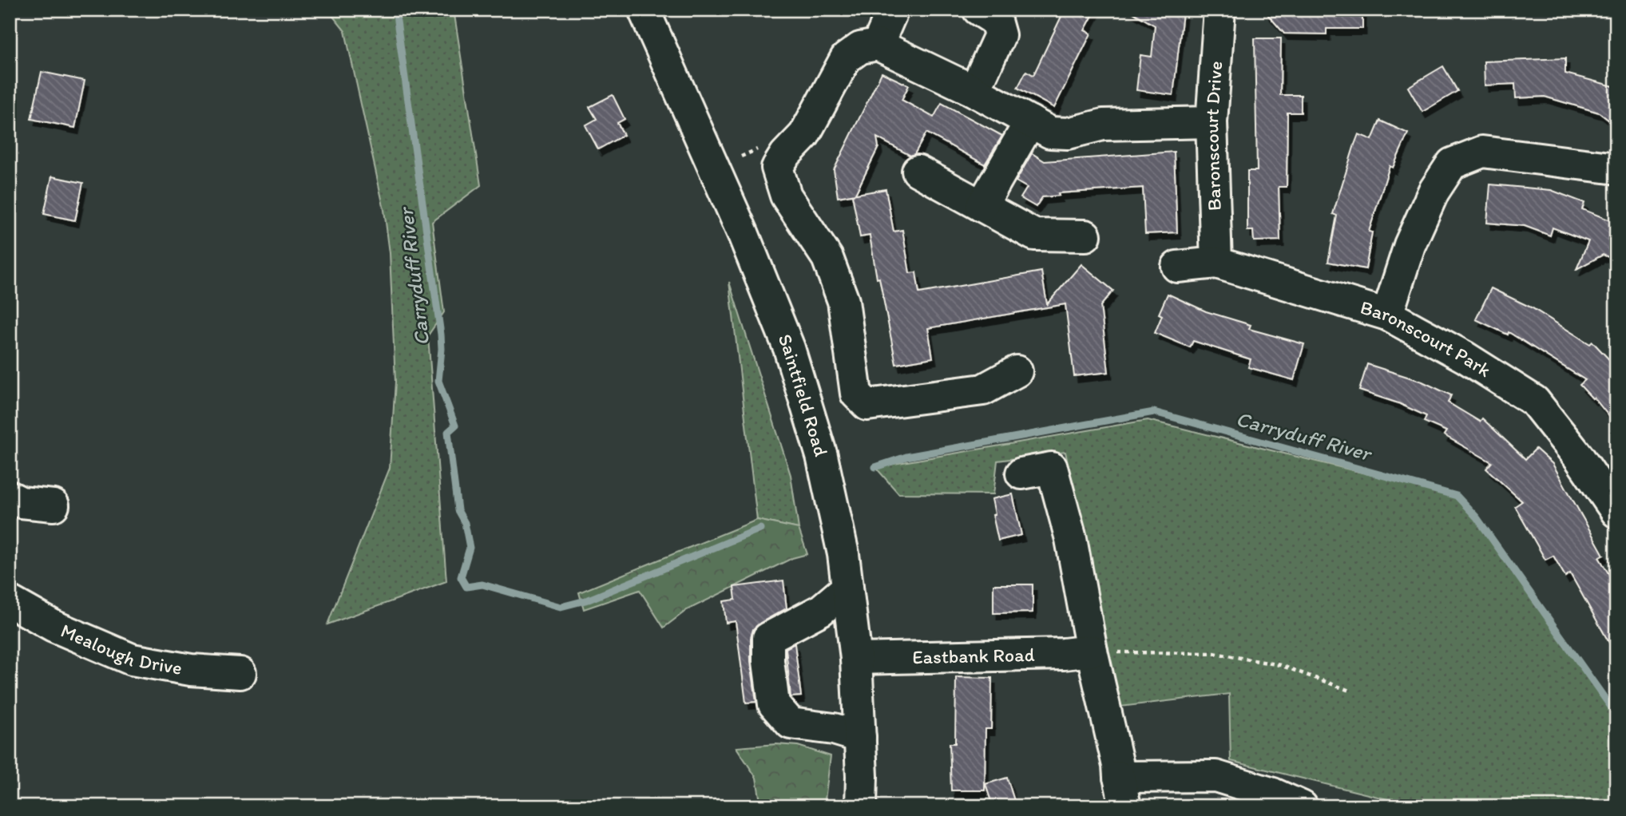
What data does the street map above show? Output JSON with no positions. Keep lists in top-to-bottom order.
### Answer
{
  "streets": {
    "main road": [
      "Baronscourt Drive",
      "Baronscourt Park",
      "Saintfield Road",
      "Mealough Drive",
      "Eastbank Road"
    ]
  },
  "crossings": [
    ["Baronscourt Drive", "Baronscourt Park"],
    ["Saintfield Road", "Eastbank Road"]
  ],
  "water": ["Carryduff River"]
}
